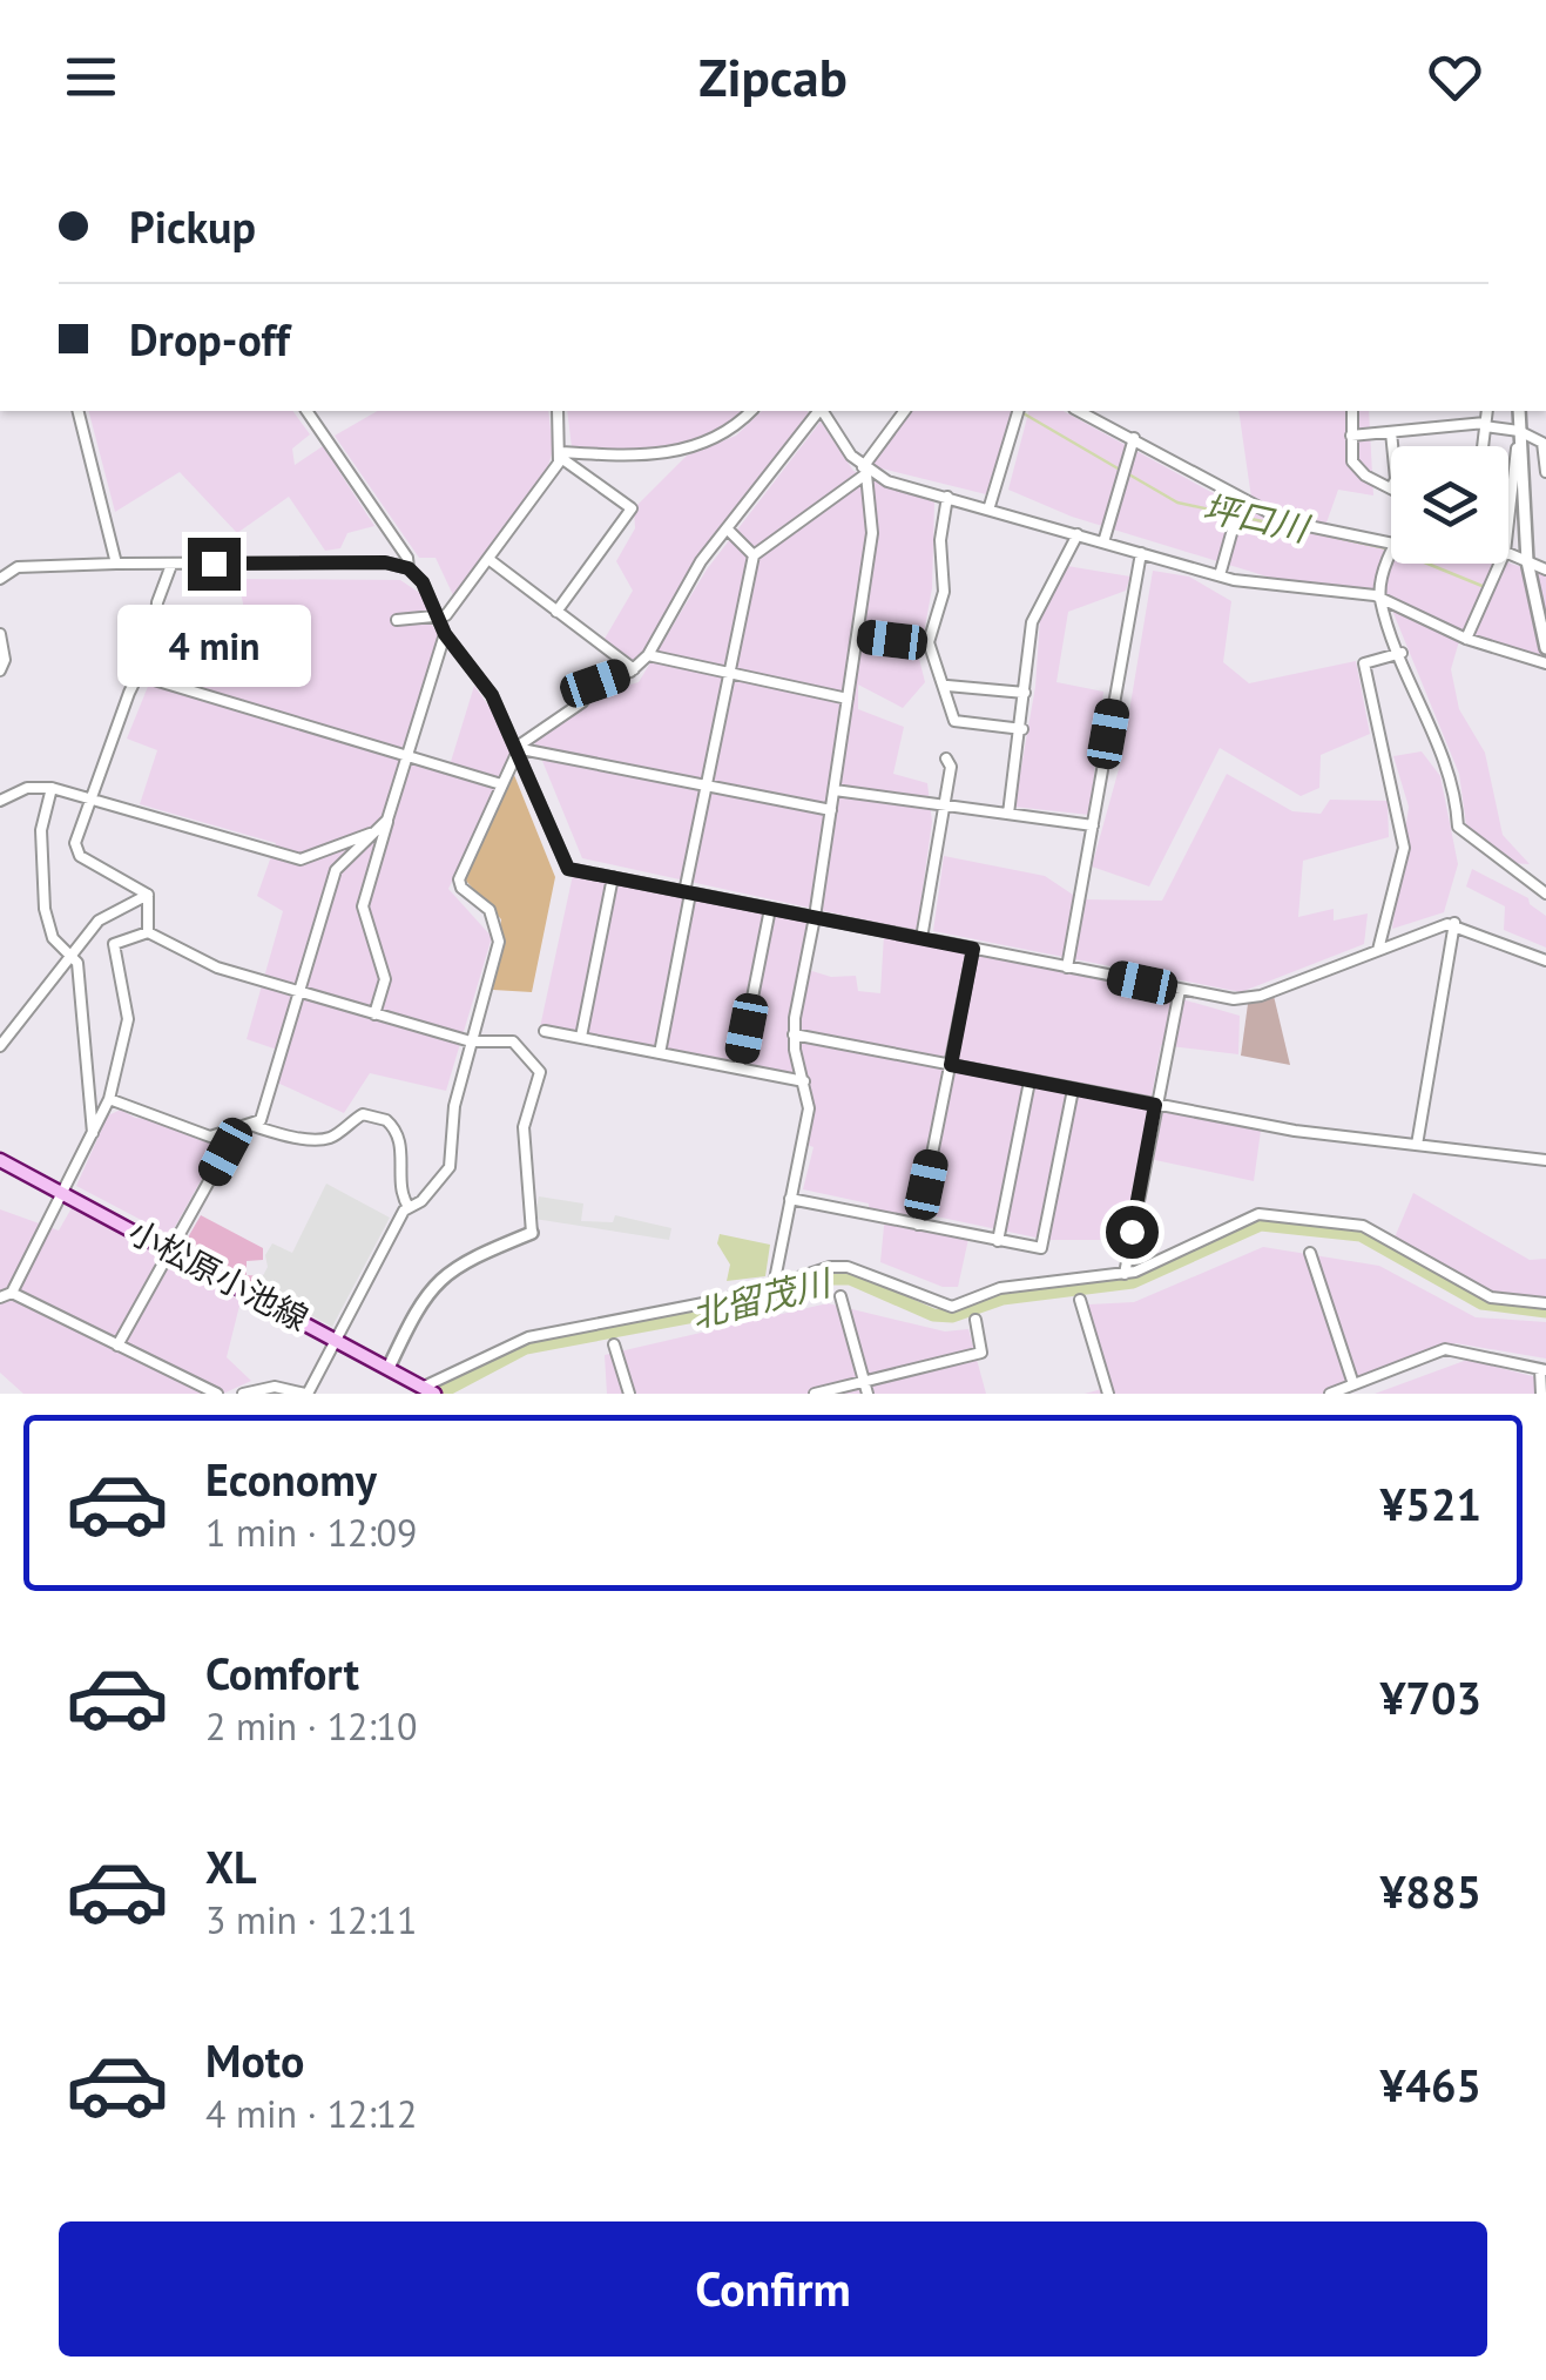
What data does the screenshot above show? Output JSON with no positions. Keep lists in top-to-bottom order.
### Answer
{
  "streets": {
    "main road": ["小松原小池線"]
  },
  "water": ["坪口川", "北留茂川"],
  "page": {
    "header": "Zipcab",
    "banner": ["Pickup", "Drop-off"],
    "bubble": "4 min",
    "list": [
      {
        "name": "Economy",
        "note": "1 min · 12:09",
        "value": "¥521"
      },
      {
        "name": "Comfort",
        "note": "2 min · 12:10",
        "value": "¥703"
      },
      {
        "name": "XL",
        "note": "3 min · 12:11",
        "value": "¥885"
      },
      {
        "name": "Moto",
        "note": "4 min · 12:12",
        "value": "¥465"
      }
    ],
    "buttons": "Confirm"
  }
}
